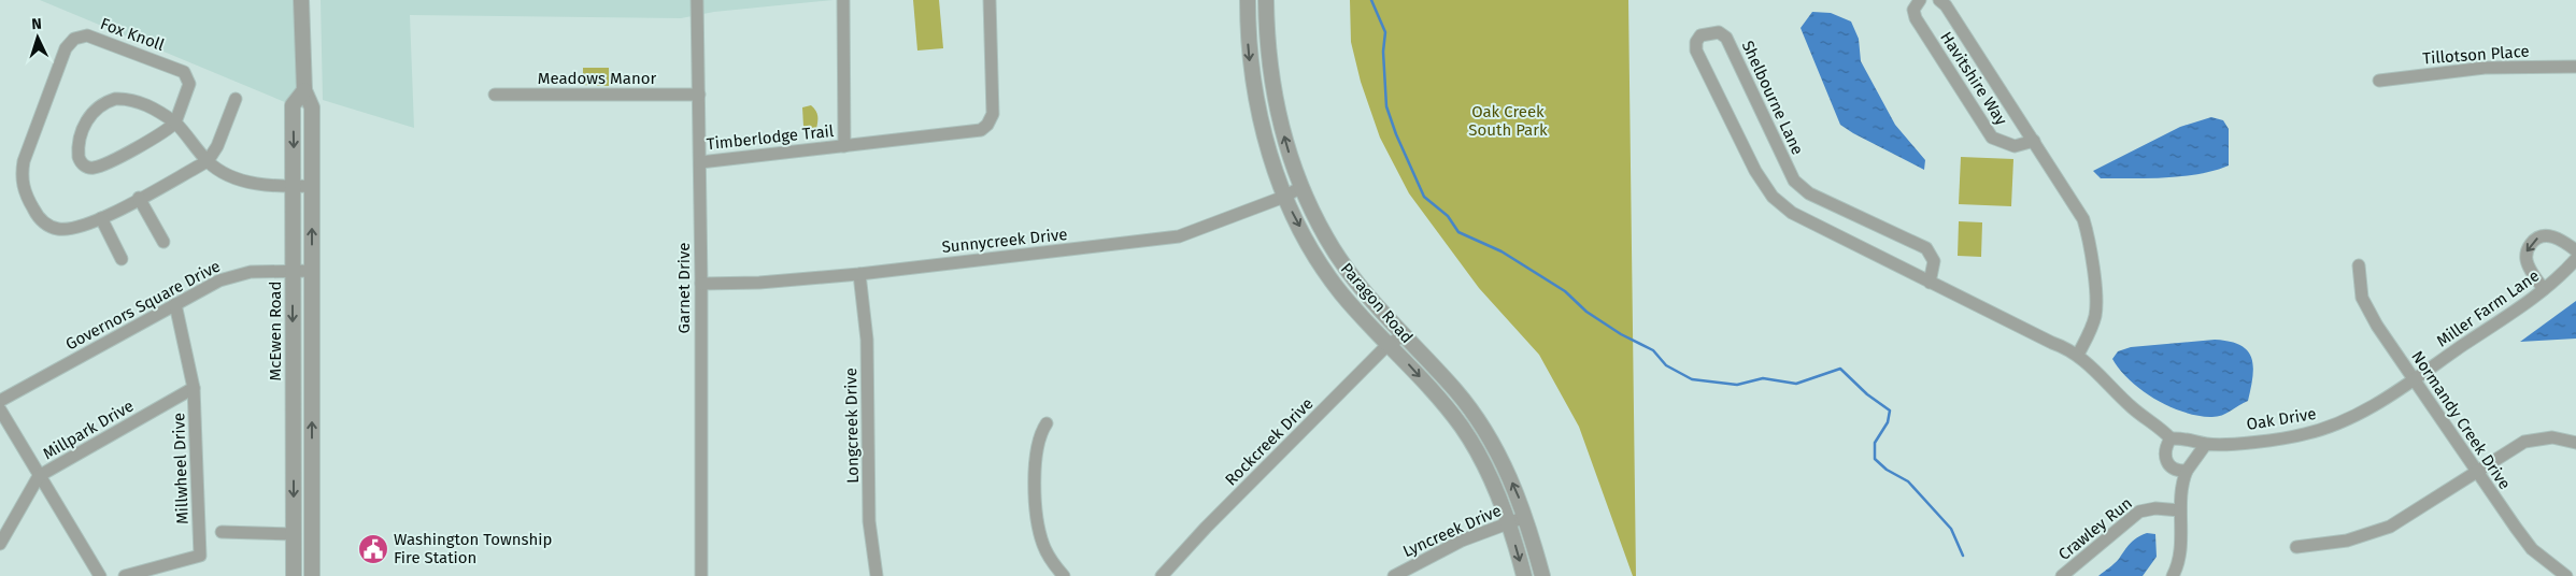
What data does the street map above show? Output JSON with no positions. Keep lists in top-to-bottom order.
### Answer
{
  "streets": {
    "street": [
      "Fox Knoll",
      "Tillotson Place",
      "Meadows Manor",
      "Havitshire Way",
      "Shelbourne Lane",
      "Timberlodge Trail",
      "Sunnycreek Drive",
      "Garnet Drive",
      "Paragon Road",
      "Governors Square Drive",
      "Miller Farm Lane",
      "McEwen Road",
      "Oak Drive",
      "Normandy Creek Drive",
      "Longcreek Drive",
      "Millpark Drive",
      "Rockcreek Drive",
      "Millwheel Drive",
      "Crawley Run",
      "Lyncreek Drive"
    ]
  },
  "crossings": [
    ["Meadows Manor", "Garnet Drive"],
    ["Havitshire Way", "Shelbourne Lane"],
    ["Shelbourne Lane", "Oak Drive"],
    ["Timberlodge Trail", "Garnet Drive"],
    ["Sunnycreek Drive", "Garnet Drive"],
    ["Sunnycreek Drive", "Paragon Road"],
    ["Sunnycreek Drive", "Longcreek Drive"],
    ["Paragon Road", "Rockcreek Drive"],
    ["Paragon Road", "Lyncreek Drive"],
    ["Governors Square Drive", "McEwen Road"],
    ["Governors Square Drive", "Millwheel Drive"],
    ["Miller Farm Lane", "Oak Drive"],
    ["Miller Farm Lane", "Normandy Creek Drive"],
    ["Oak Drive", "Normandy Creek Drive"],
    ["Millpark Drive", "Millwheel Drive"]
  ],
  "parks": ["Oak Creek South Park"],
  "places": {
    "public building": ["Washington Township Fire Station"]
  },
  "north": "top"
}
